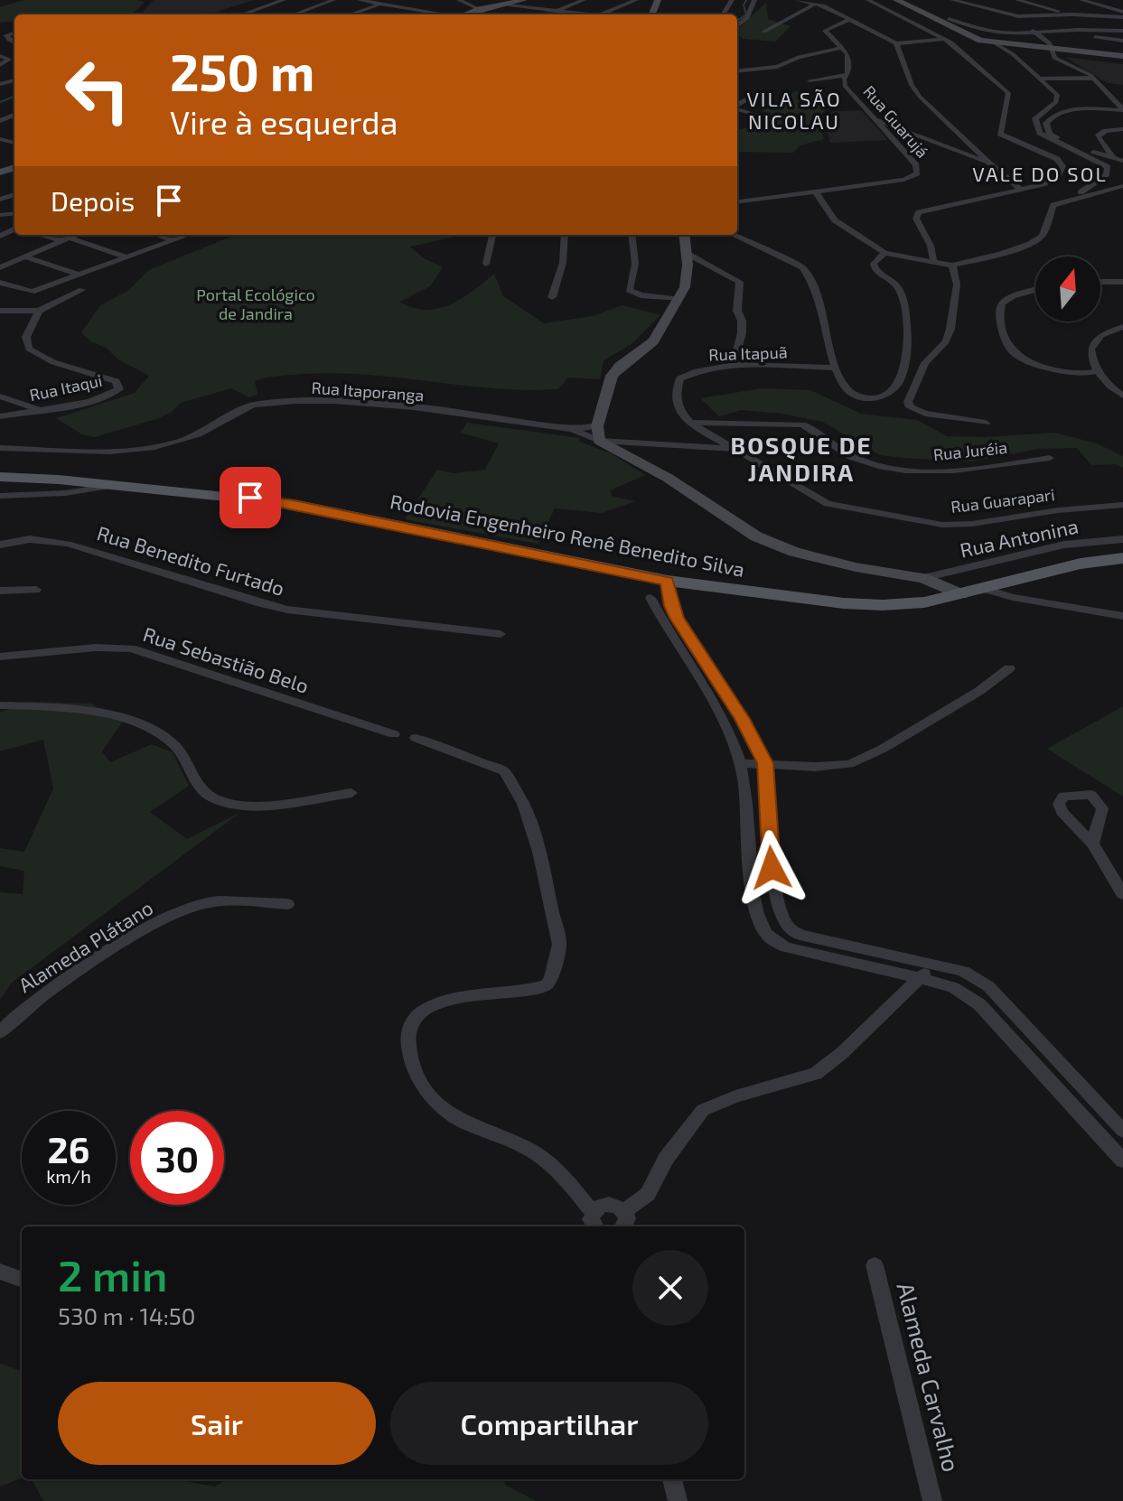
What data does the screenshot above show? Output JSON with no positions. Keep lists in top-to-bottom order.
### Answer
{
  "streets": {
    "main road": ["Rodovia Engenheiro Renê Benedito Silva"],
    "street": [
      "Rua Guarujá",
      "Rua Itapuã",
      "Rua Itaqui",
      "Rua Itaporanga",
      "Rua Juréia",
      "Rua Guarapari",
      "Rua Antonina",
      "Rua Benedito Furtado",
      "Rua Sebastião Belo",
      "Alameda Plátano",
      "Alameda Carvalho"
    ]
  },
  "crossings": [
    ["Rua Itapuã", "Rua Juréia"],
    ["Rua Itaporanga", "Rua Guarapari"]
  ],
  "districts": ["VILA SÃO NICOLAU", "VALE DO SOL", "BOSQUE DE JANDIRA"],
  "parks": ["Portal Ecológico de Jandira"],
  "north": "top",
  "page": {
    "turn": ["250 m", "Vire à esquerda"],
    "then": "Depois",
    "speed": "26 km/h",
    "limit": "30",
    "heading": ["2 min", "530 m · 14:50"],
    "buttons": ["Sair", "Compartilhar"]
  }
}
